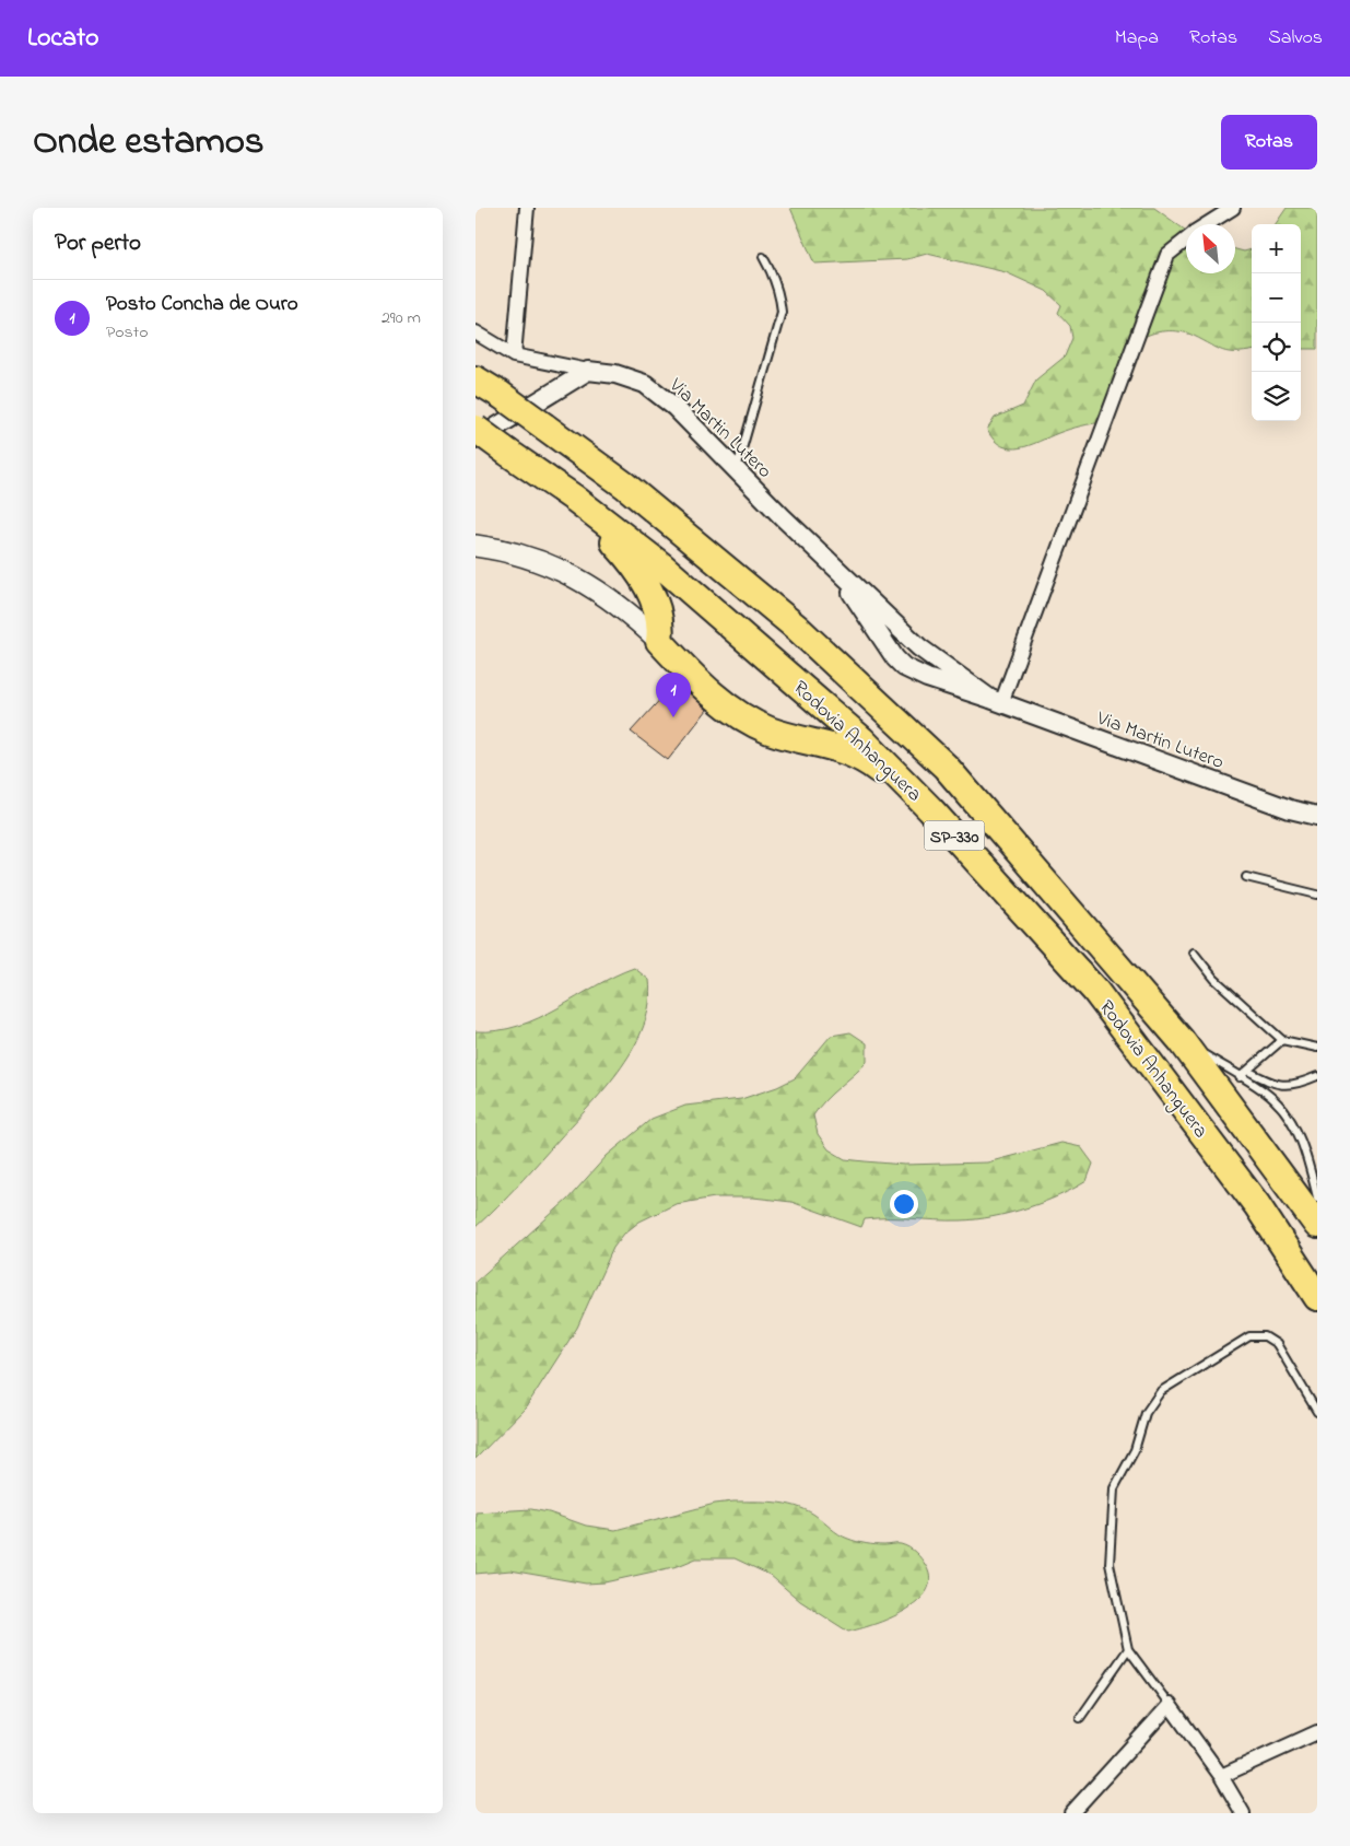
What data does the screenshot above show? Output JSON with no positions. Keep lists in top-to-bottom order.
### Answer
{
  "streets": {
    "highway": ["Rodovia Anhanguera", "SP-330"],
    "street": ["Via Martin Lutero"]
  },
  "north": "top left",
  "page": {
    "header": "Locato",
    "nav": ["Mapa", "Rotas", "Salvos"],
    "title": "Onde estamos",
    "buttons": "Rotas",
    "heading": "Por perto",
    "map_buttons": ["+", "−"],
    "list": [
      {
        "mark": "1",
        "name": "Posto Concha de Ouro",
        "note": "Posto",
        "value": "290 m"
      }
    ],
    "pins": "1"
  }
}
